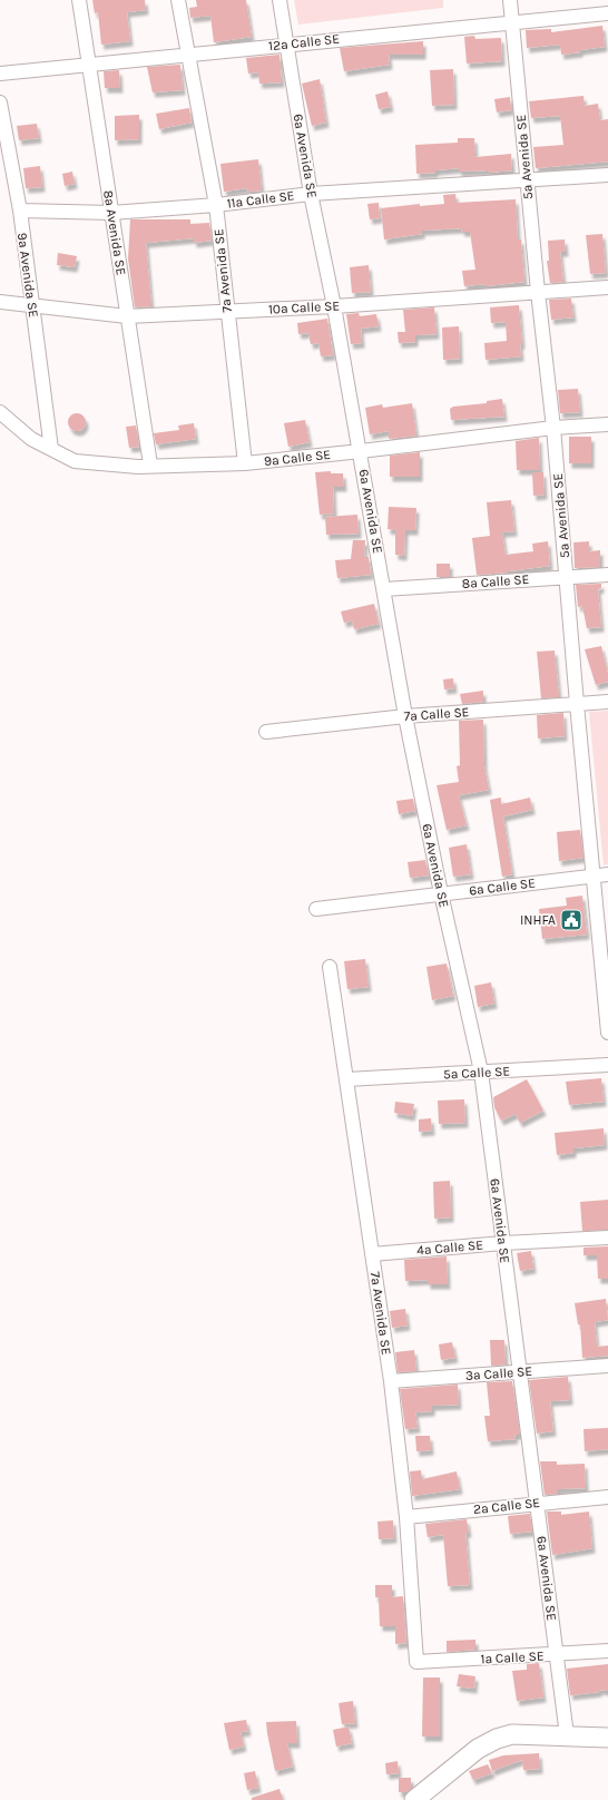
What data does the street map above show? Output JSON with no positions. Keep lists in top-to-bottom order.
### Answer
{
  "streets": {
    "street": [
      "12a Calle SE",
      "6a Avenida SE",
      "5a Avenida SE",
      "11a Calle SE",
      "8a Avenida SE",
      "7a Avenida SE",
      "9a Avenida SE",
      "10a Calle SE",
      "9a Calle SE",
      "8a Calle SE",
      "7a Calle SE",
      "6a Calle SE",
      "5a Calle SE",
      "4a Calle SE",
      "3a Calle SE",
      "2a Calle SE",
      "1a Calle SE"
    ]
  },
  "crossings": [
    ["12a Calle SE", "6a Avenida SE"],
    ["12a Calle SE", "5a Avenida SE"],
    ["12a Calle SE", "8a Avenida SE"],
    ["12a Calle SE", "7a Avenida SE"],
    ["6a Avenida SE", "11a Calle SE"],
    ["6a Avenida SE", "10a Calle SE"],
    ["6a Avenida SE", "9a Calle SE"],
    ["6a Avenida SE", "8a Calle SE"],
    ["6a Avenida SE", "7a Calle SE"],
    ["6a Avenida SE", "6a Calle SE"],
    ["6a Avenida SE", "5a Calle SE"],
    ["6a Avenida SE", "4a Calle SE"],
    ["6a Avenida SE", "3a Calle SE"],
    ["6a Avenida SE", "2a Calle SE"],
    ["6a Avenida SE", "1a Calle SE"],
    ["5a Avenida SE", "11a Calle SE"],
    ["5a Avenida SE", "10a Calle SE"],
    ["5a Avenida SE", "9a Calle SE"],
    ["5a Avenida SE", "8a Calle SE"],
    ["5a Avenida SE", "7a Calle SE"],
    ["5a Avenida SE", "6a Calle SE"],
    ["11a Calle SE", "8a Avenida SE"],
    ["11a Calle SE", "7a Avenida SE"],
    ["11a Calle SE", "9a Avenida SE"],
    ["8a Avenida SE", "10a Calle SE"],
    ["8a Avenida SE", "9a Calle SE"],
    ["7a Avenida SE", "10a Calle SE"],
    ["7a Avenida SE", "9a Calle SE"],
    ["7a Avenida SE", "5a Calle SE"],
    ["7a Avenida SE", "4a Calle SE"],
    ["7a Avenida SE", "3a Calle SE"],
    ["7a Avenida SE", "2a Calle SE"],
    ["7a Avenida SE", "1a Calle SE"],
    ["9a Avenida SE", "10a Calle SE"],
    ["9a Avenida SE", "9a Calle SE"]
  ],
  "places": {
    "public building": ["INHFA"]
  }
}
